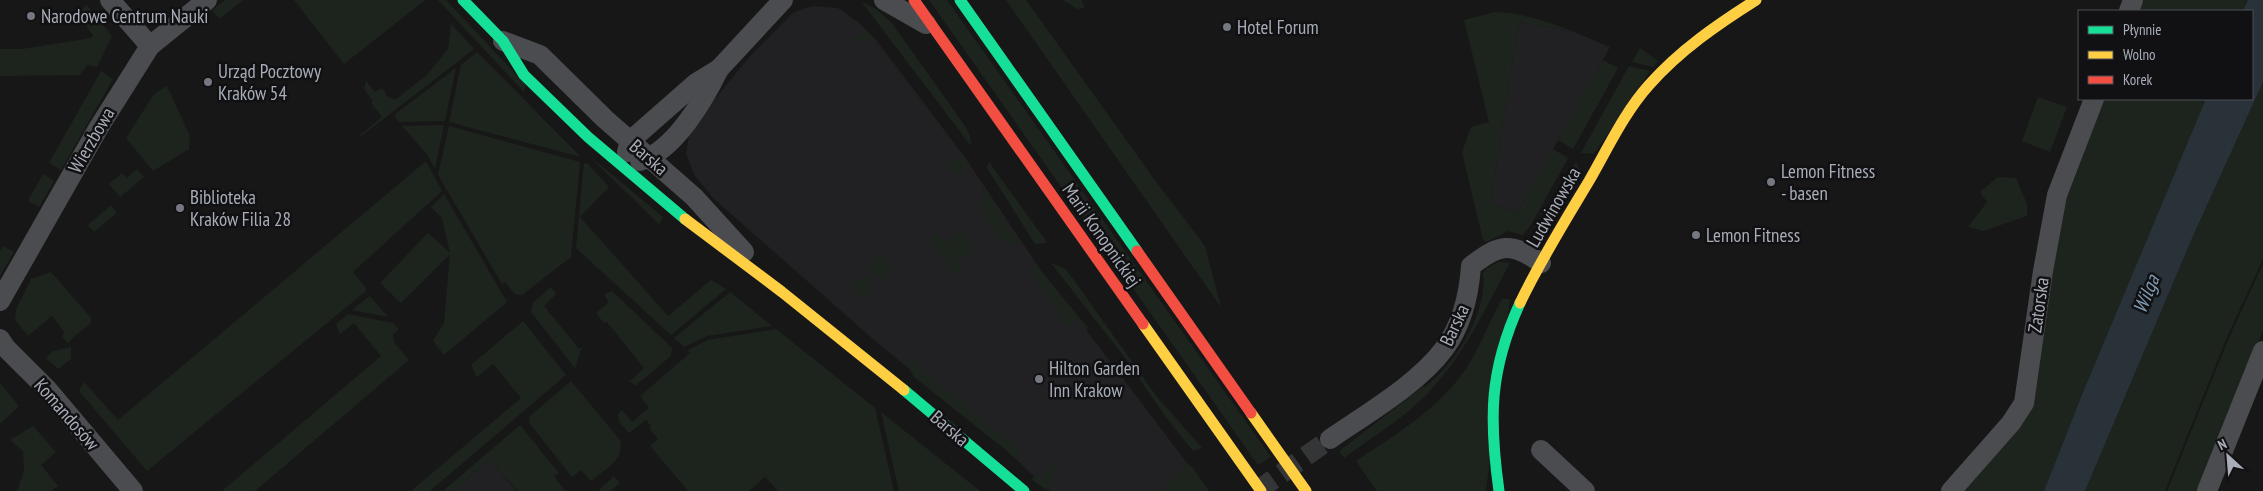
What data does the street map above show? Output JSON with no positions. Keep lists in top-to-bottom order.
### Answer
{
  "streets": {
    "street": [
      "Wierzbowa",
      "Barska",
      "Ludwinowska",
      "Marii Konopnickiej",
      "Zatorska",
      "Komandosów"
    ]
  },
  "crossings": [
    ["Barska", "Ludwinowska"]
  ],
  "water": ["Wilga"],
  "places": [
    "Narodowe Centrum Nauki",
    "Hotel Forum",
    "Urząd Pocztowy Kraków 54",
    "Lemon Fitness - basen",
    "Biblioteka Kraków Filia 28",
    "Lemon Fitness",
    "Hilton Garden Inn Krakow"
  ],
  "legend": ["Płynnie", "Wolno", "Korek"],
  "north": "top left"
}
